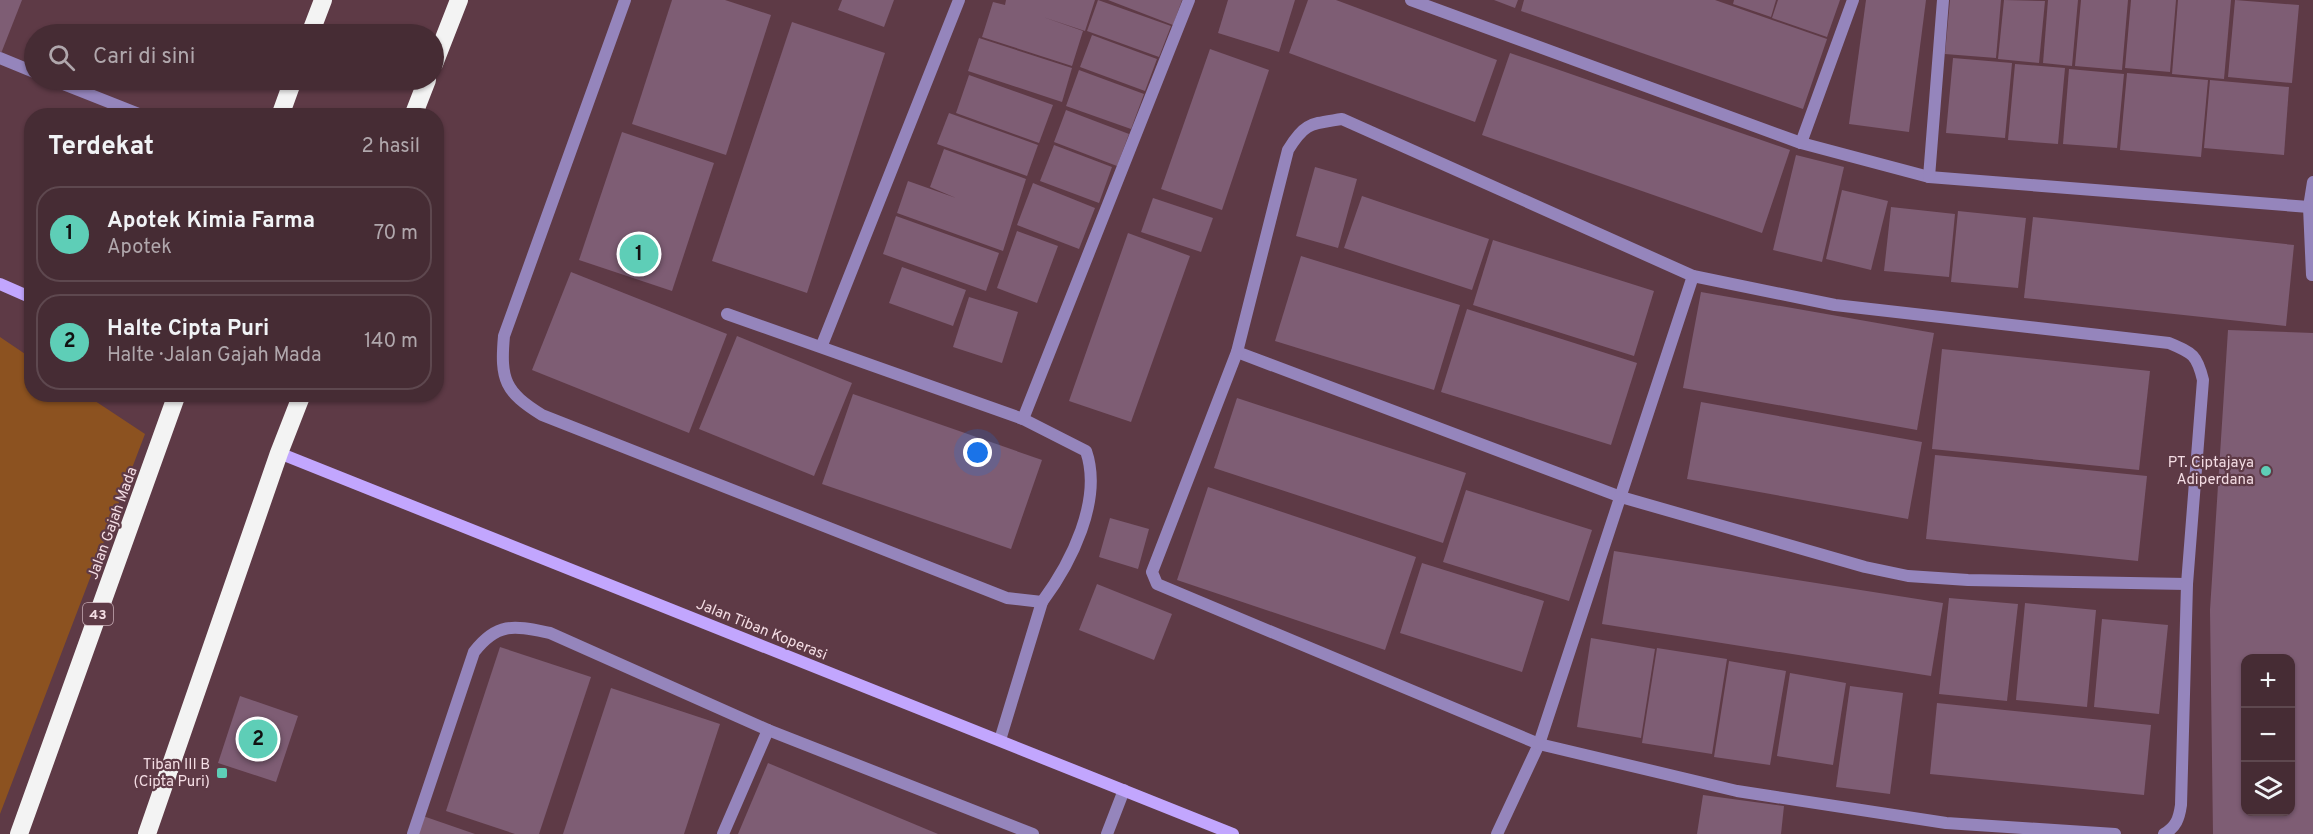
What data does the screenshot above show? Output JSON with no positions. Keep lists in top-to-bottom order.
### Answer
{
  "streets": {
    "highway": ["Jalan Gajah Mada", "43"],
    "street": ["Jalan Tiban Koperasi"]
  },
  "places": {
    "other": ["PT. Ciptajaya Adiperdana"],
    "transit": ["Tiban III B (Cipta Puri)"]
  },
  "page": {
    "search": "Cari di sini",
    "heading": ["Terdekat", "2 hasil"],
    "list": [
      {
        "mark": "1",
        "name": "Apotek Kimia Farma",
        "note": "Apotek",
        "value": "70 m"
      },
      {
        "mark": "2",
        "name": "Halte Cipta Puri",
        "note": "Halte · Jalan Gajah Mada",
        "value": "140 m"
      }
    ],
    "pins": ["1", "2"],
    "map_buttons": ["+", "−"]
  }
}
